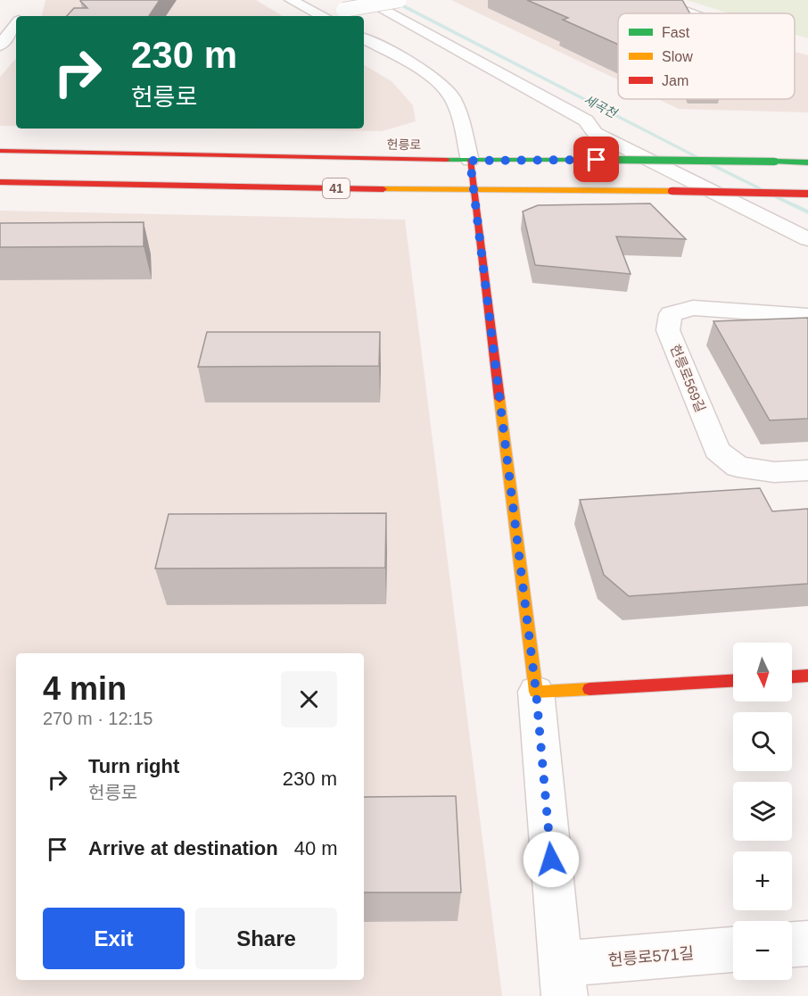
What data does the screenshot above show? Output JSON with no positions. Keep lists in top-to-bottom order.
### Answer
{
  "streets": {
    "main road": ["헌릉로", "41", "헌릉로571길"],
    "street": ["헌릉로569길"]
  },
  "crossings": [
    ["헌릉로", "헌릉로571길"],
    ["41", "헌릉로571길"]
  ],
  "water": ["세곡천"],
  "legend": ["Fast", "Slow", "Jam"],
  "north": "bottom",
  "page": {
    "turn": ["230 m", "헌릉로"],
    "map_buttons": ["+", "−"],
    "heading": ["4 min", "270 m · 12:15"],
    "list": [
      {
        "name": "Turn right",
        "note": "헌릉로",
        "value": "230 m"
      },
      {
        "name": "Arrive at destination",
        "value": "40 m"
      }
    ],
    "buttons": ["Exit", "Share"]
  }
}
